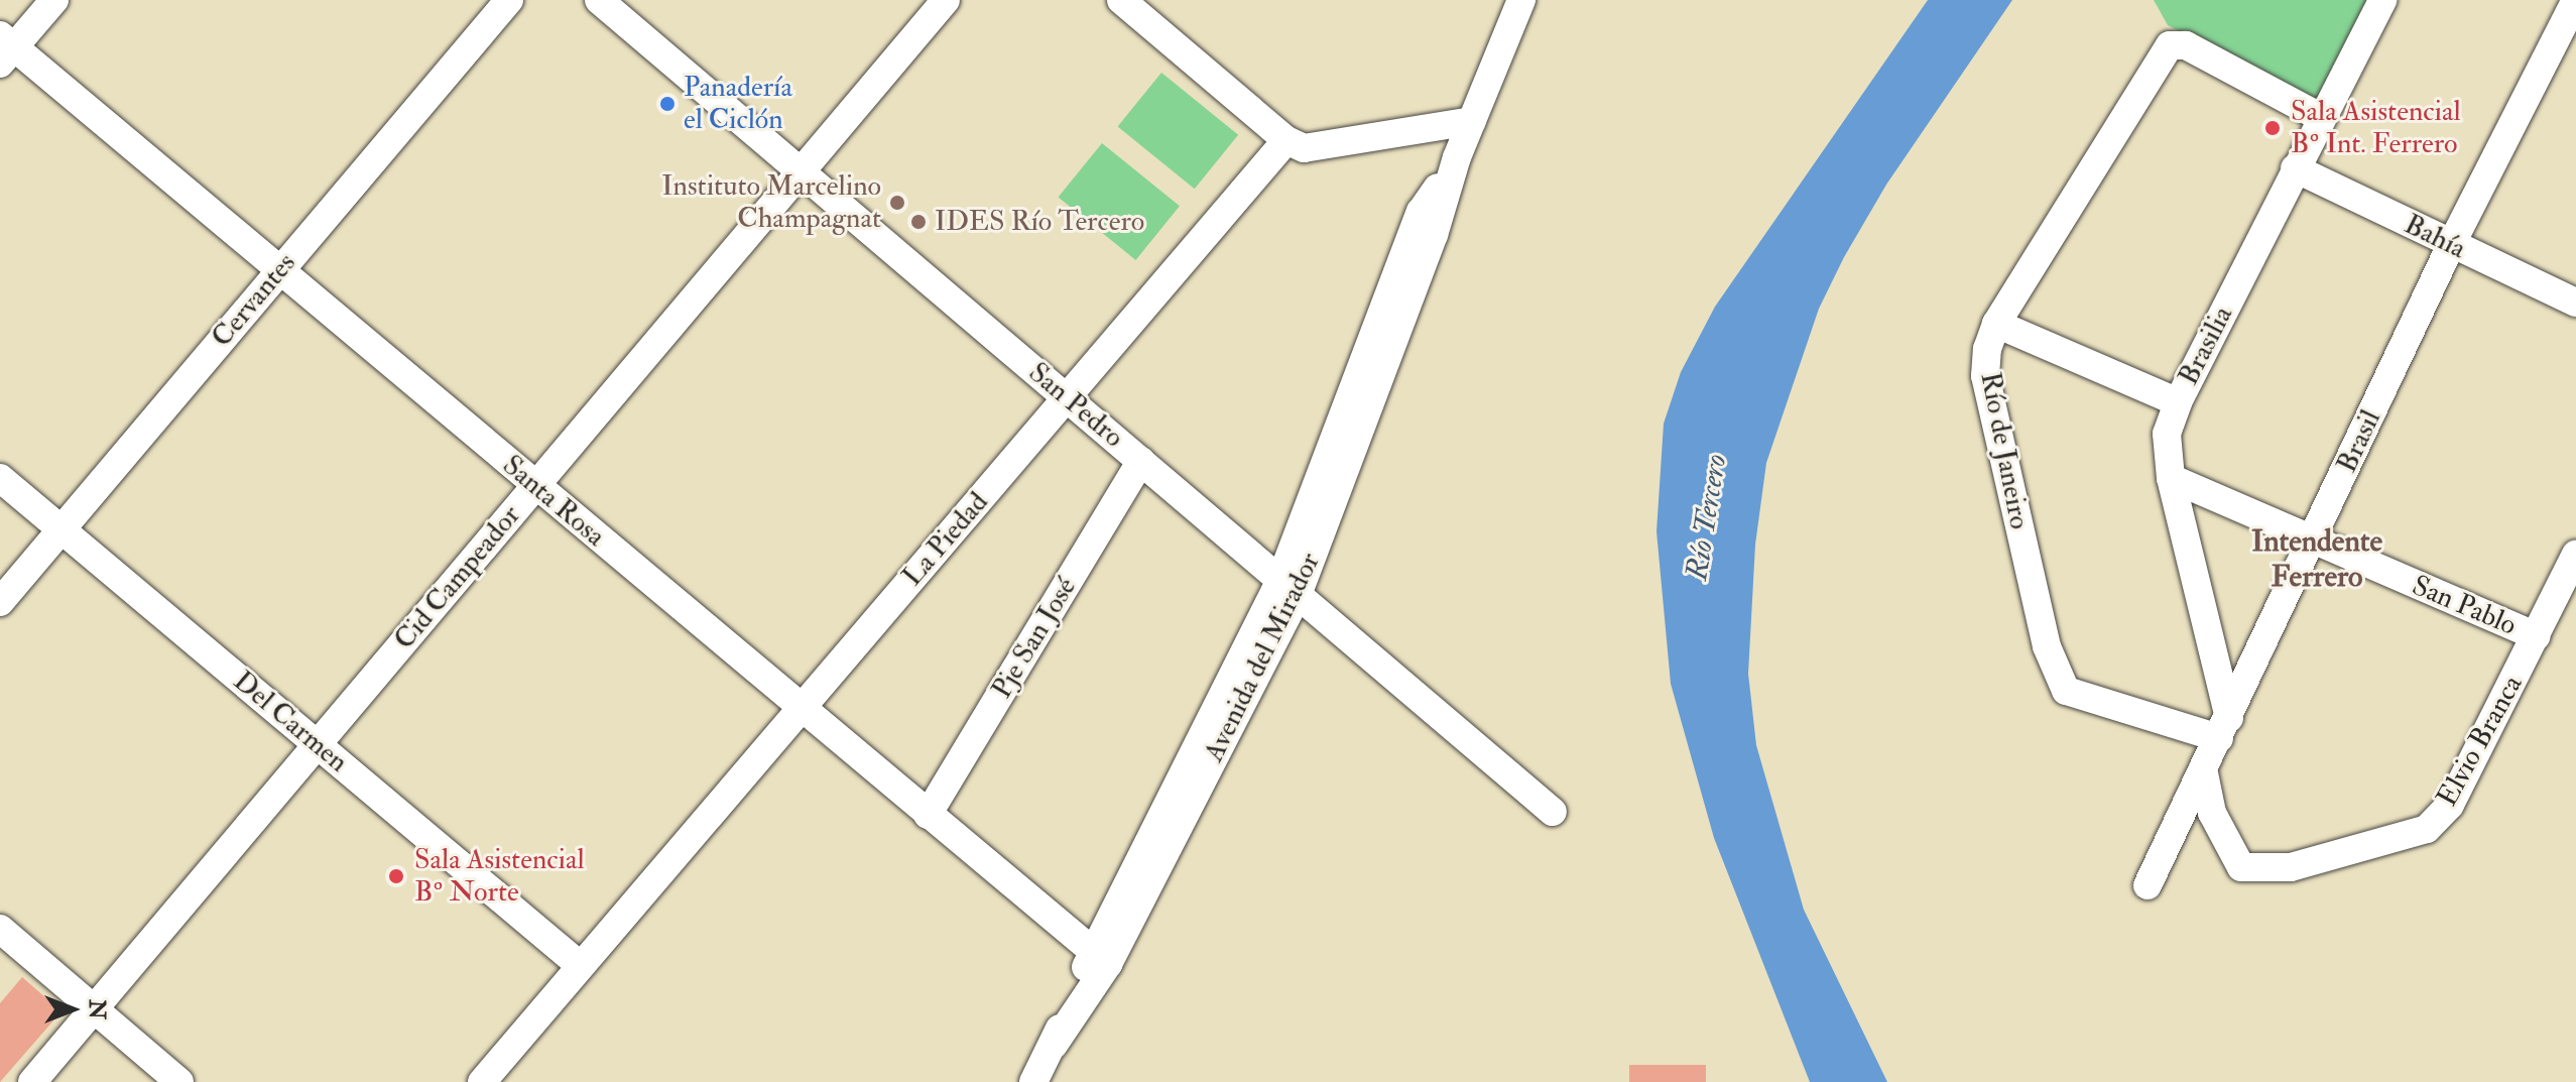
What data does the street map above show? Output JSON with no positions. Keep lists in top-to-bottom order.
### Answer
{
  "streets": {
    "street": [
      "Bahía",
      "Cervantes",
      "Brasilia",
      "San Pedro",
      "Brasil",
      "Río de Janeiro",
      "Santa Rosa",
      "La Piedad",
      "Cid Campeador",
      "San Pablo",
      "Pje San José",
      "Avenida del Mirador",
      "Del Carmen",
      "Elvio Branca"
    ]
  },
  "crossings": [
    ["Bahía", "Brasilia"],
    ["Bahía", "Brasil"],
    ["Cervantes", "Santa Rosa"],
    ["Cervantes", "Del Carmen"],
    ["Brasilia", "Brasil"],
    ["Brasilia", "Río de Janeiro"],
    ["Brasilia", "San Pablo"],
    ["San Pedro", "La Piedad"],
    ["San Pedro", "Cid Campeador"],
    ["San Pedro", "Pje San José"],
    ["San Pedro", "Avenida del Mirador"],
    ["Brasil", "Río de Janeiro"],
    ["Brasil", "San Pablo"],
    ["Brasil", "Elvio Branca"],
    ["Santa Rosa", "La Piedad"],
    ["Santa Rosa", "Cid Campeador"],
    ["Santa Rosa", "Pje San José"],
    ["Santa Rosa", "Avenida del Mirador"],
    ["La Piedad", "Del Carmen"],
    ["Cid Campeador", "Del Carmen"],
    ["San Pablo", "Elvio Branca"]
  ],
  "districts": ["Intendente Ferrero"],
  "water": ["Río Tercero"],
  "places": [
    "Panadería el Ciclón",
    "Sala Asistencial Bº Int. Ferrero",
    "Instituto Marcelino Champagnat",
    "IDES Río Tercero",
    "Sala Asistencial Bº Norte"
  ],
  "north": "right"
}
